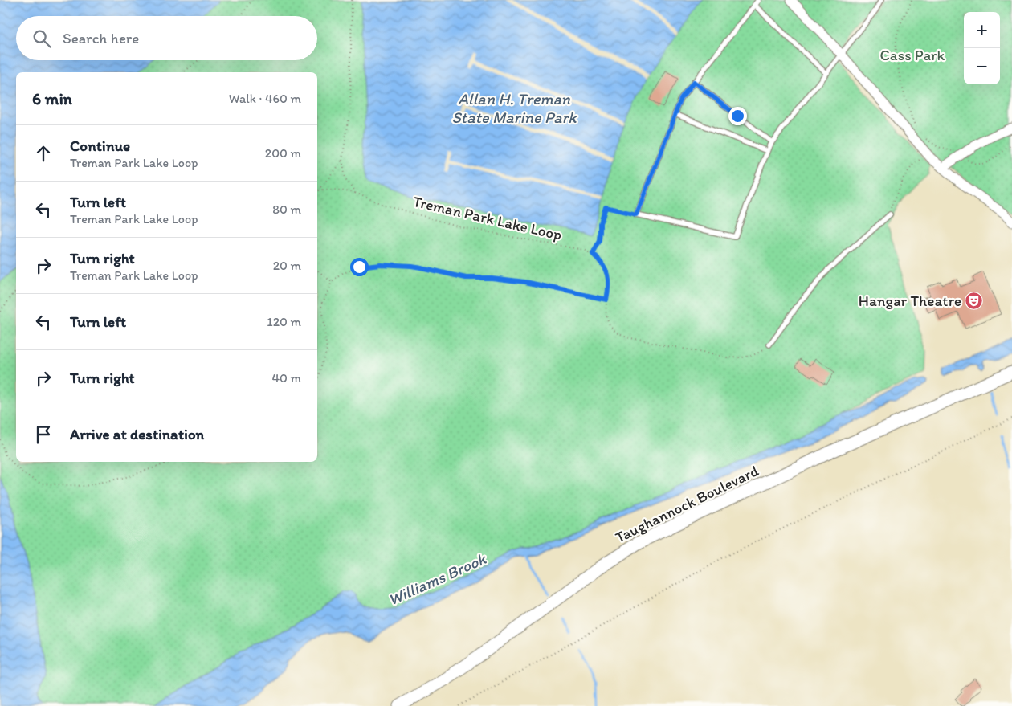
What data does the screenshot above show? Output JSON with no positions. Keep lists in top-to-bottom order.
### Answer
{
  "streets": {
    "main road": ["Taughannock Boulevard"],
    "path": ["Treman Park Lake Loop"]
  },
  "water": ["Allan H. Treman State Marine Park", "Williams Brook"],
  "parks": ["Cass Park"],
  "places": {
    "theatre": ["Hangar Theatre"]
  },
  "page": {
    "map_buttons": ["+", "−"],
    "search": "Search here",
    "heading": ["6 min", "Walk · 460 m"],
    "list": [
      ["Continue", "Treman Park Lake Loop", "200 m"],
      ["Turn left", "Treman Park Lake Loop", "80 m"],
      ["Turn right", "Treman Park Lake Loop", "20 m"],
      ["Turn left", "120 m"],
      ["Turn right", "40 m"],
      "Arrive at destination"
    ]
  }
}
